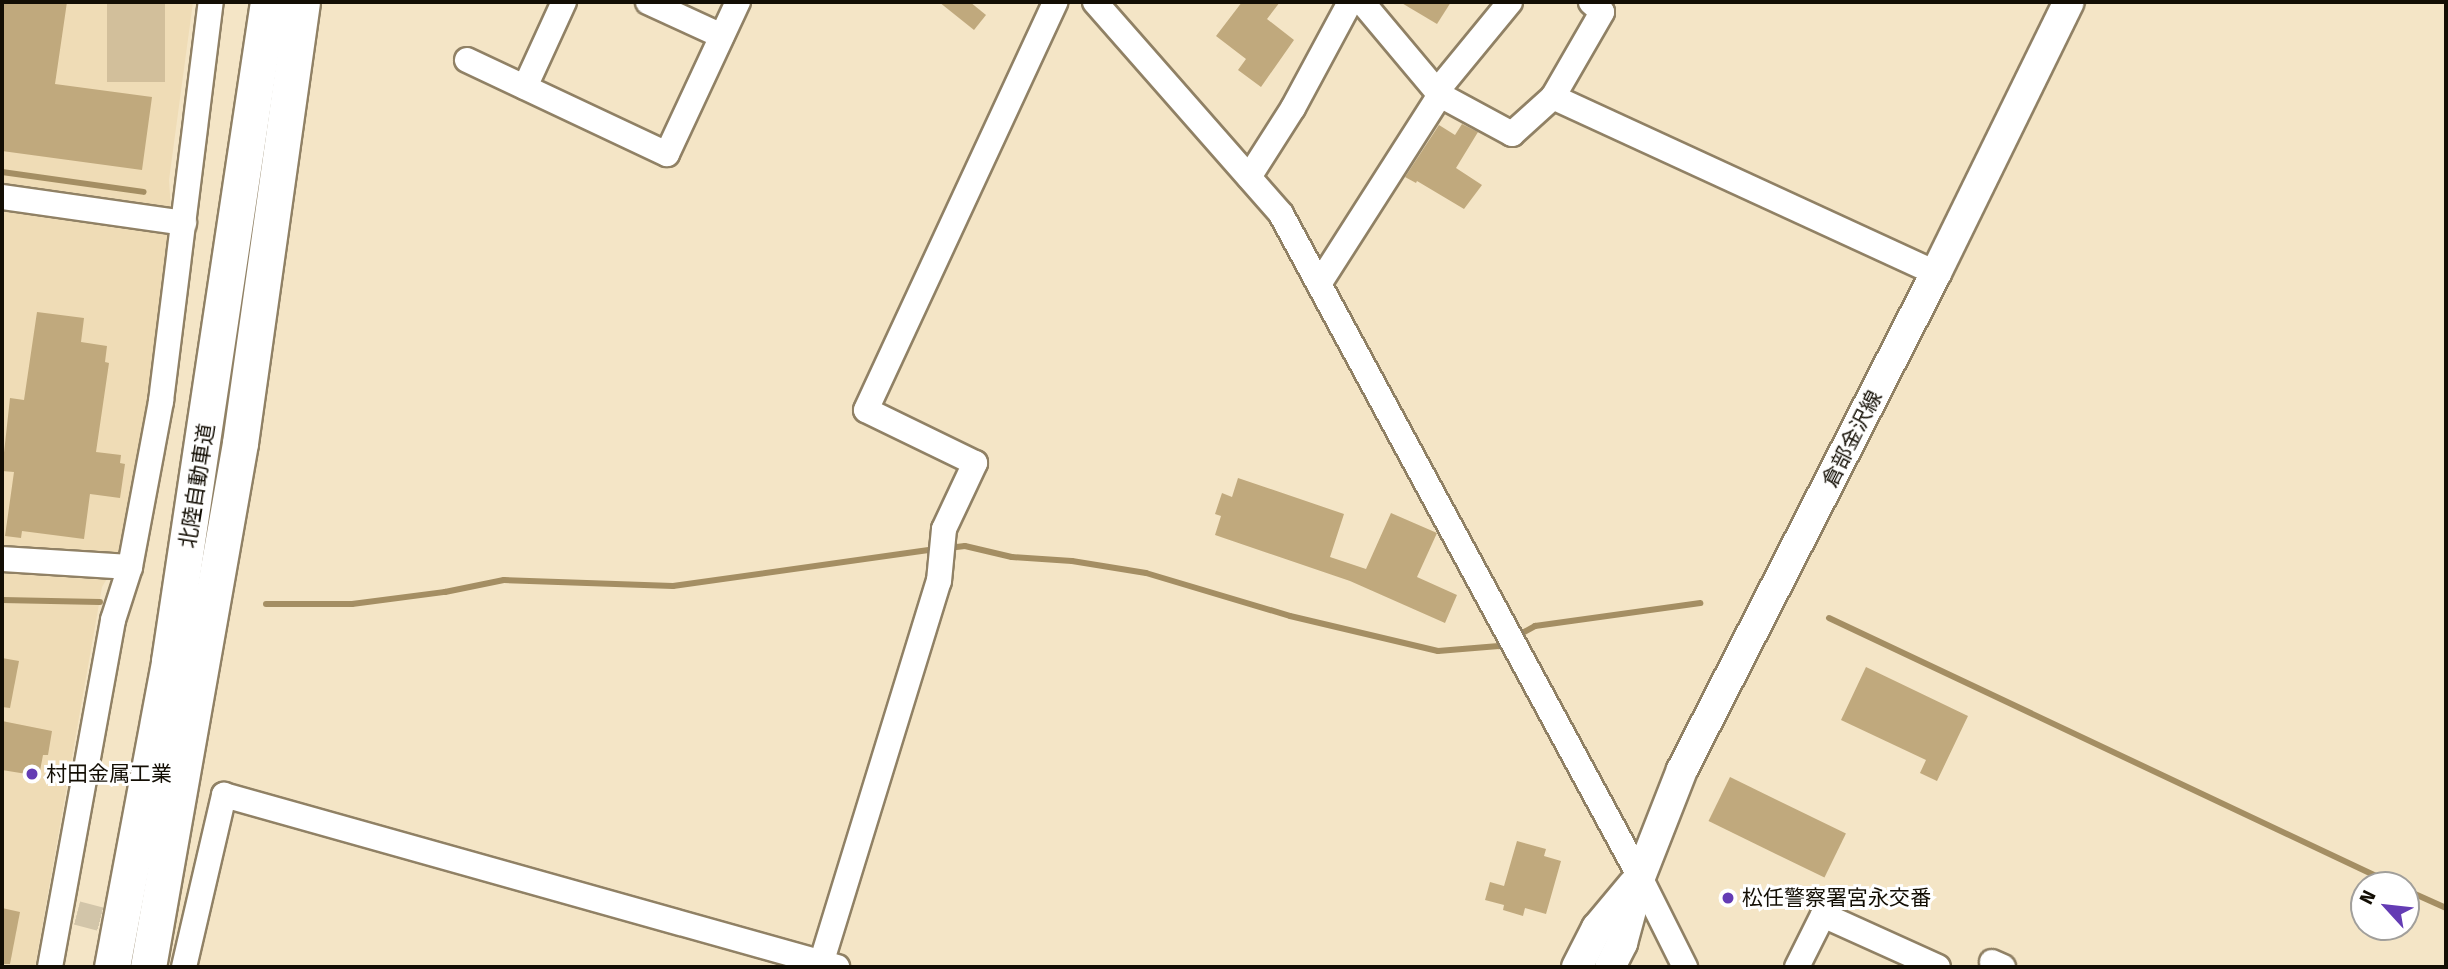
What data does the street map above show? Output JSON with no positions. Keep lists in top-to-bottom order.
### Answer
{
  "streets": {
    "highway": ["北陸自動車道"],
    "main road": ["倉部金沢線"]
  },
  "places": ["村田金属工業", "松任警察署宮永交番"],
  "north": "top left"
}
